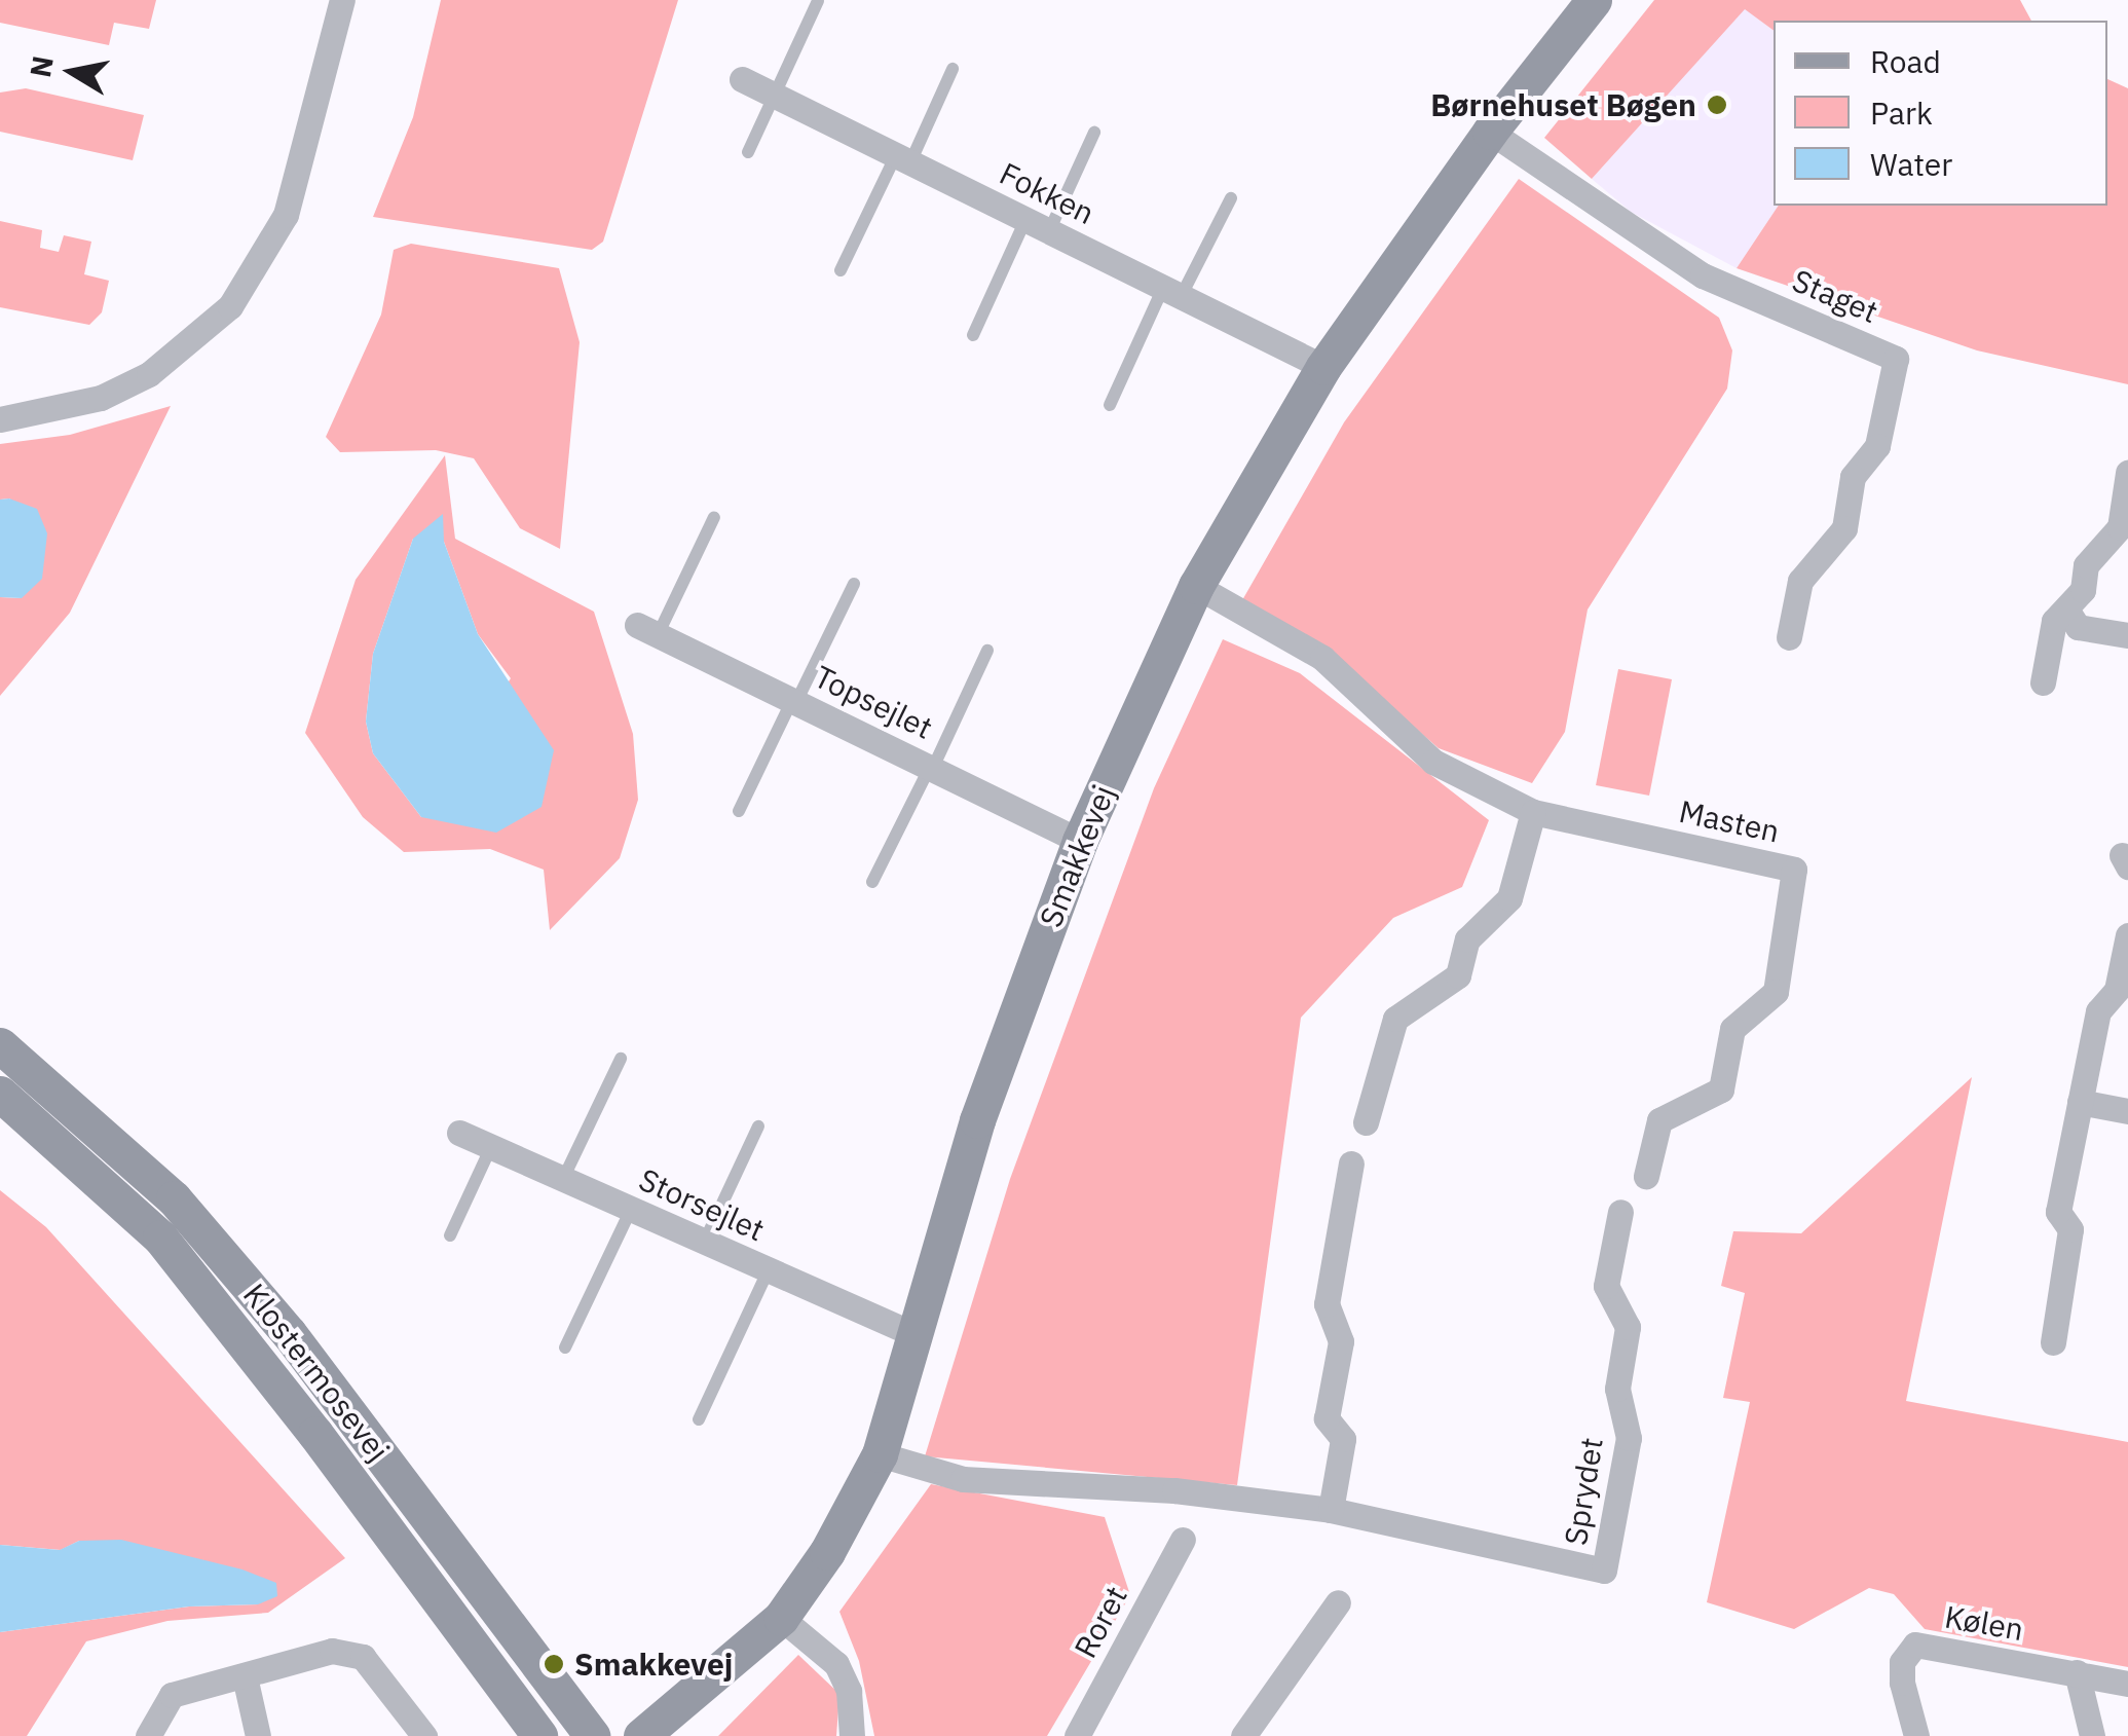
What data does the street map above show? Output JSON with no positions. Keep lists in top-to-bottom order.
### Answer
{
  "streets": {
    "street": [
      "Fokken",
      "Staget",
      "Topsejlet",
      "Masten",
      "Smakkevej",
      "Storsejlet",
      "Klostermosevej",
      "Sprydet",
      "Roret",
      "Kølen"
    ]
  },
  "crossings": [
    ["Fokken", "Smakkevej"],
    ["Staget", "Smakkevej"],
    ["Topsejlet", "Smakkevej"],
    ["Masten", "Smakkevej"],
    ["Smakkevej", "Storsejlet"],
    ["Smakkevej", "Sprydet"]
  ],
  "places": ["Børnehuset Bøgen", "Smakkevej"],
  "legend": ["Road", "Park", "Water"],
  "north": "left"
}
